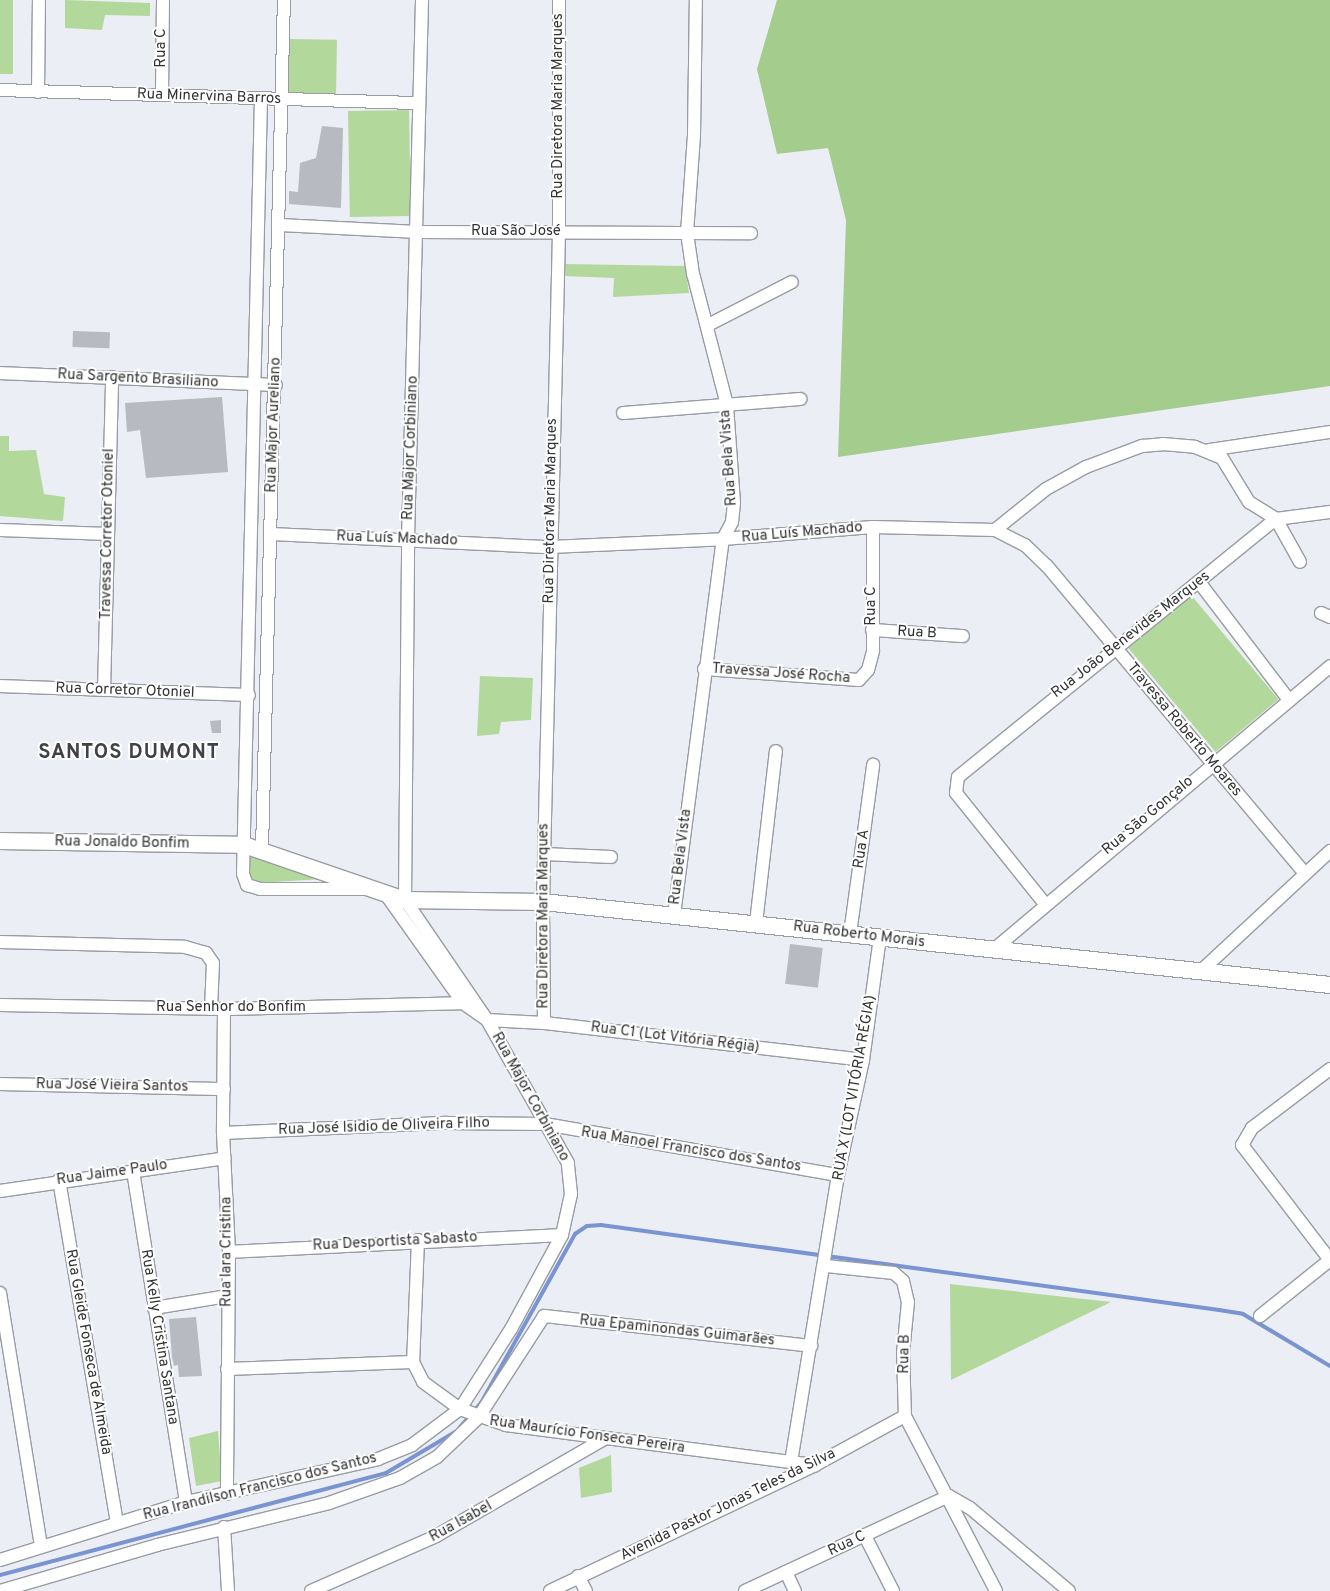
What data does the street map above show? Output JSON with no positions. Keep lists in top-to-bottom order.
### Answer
{
  "streets": {
    "street": [
      "Rua C",
      "Rua Minervina Barros",
      "Rua Diretora Maria Marques",
      "Rua São José",
      "Rua Sargento Brasiliano",
      "Rua Major Aureliano",
      "Rua Major Corbiniano",
      "Rua Bela Vista",
      "Rua Luís Machado",
      "Travessa Corretor Otoniel",
      "Rua B",
      "Rua João Benevides Marques",
      "Travessa José Rocha",
      "Rua Corretor Otoniel",
      "Travessa Roberto Moares",
      "Rua São Gonçalo",
      "Rua Jonaldo Bonfim",
      "Rua A",
      "Rua Roberto Morais",
      "Rua Senhor do Bonfim",
      "Rua C1 (Lot Vitória Régia)",
      "Rua José Vieira Santos",
      "RUA X (LOT VITÓRIA RÉGIA)",
      "Rua José Isidio de Oliveira Filho",
      "Rua Manoel Francisco dos Santos",
      "Rua Jaime Paulo",
      "Rua Desportista Sabasto",
      "Rua Iara Cristina",
      "Rua Epaminondas Guimarães",
      "Rua Kelly Cristina Santana",
      "Rua Gleide Fonseca de Almeida",
      "Rua Maurício Fonseca Pereira",
      "Rua Irandilson Francisco dos Santos",
      "Avenida Pastor Jonas Teles da Silva",
      "Rua Isabel"
    ]
  },
  "crossings": [
    ["Rua C", "Rua Minervina Barros"],
    ["Rua C", "Rua Luís Machado"],
    ["Rua C", "Rua B"],
    ["Rua C", "Travessa José Rocha"],
    ["Rua Minervina Barros", "Rua Major Aureliano"],
    ["Rua Minervina Barros", "Rua Major Corbiniano"],
    ["Rua Diretora Maria Marques", "Rua São José"],
    ["Rua Diretora Maria Marques", "Rua Luís Machado"],
    ["Rua Diretora Maria Marques", "Rua Roberto Morais"],
    ["Rua Diretora Maria Marques", "Rua C1 (Lot Vitória Régia)"],
    ["Rua São José", "Rua Major Aureliano"],
    ["Rua São José", "Rua Major Corbiniano"],
    ["Rua São José", "Rua Bela Vista"],
    ["Rua Sargento Brasiliano", "Rua Major Aureliano"],
    ["Rua Sargento Brasiliano", "Travessa Corretor Otoniel"],
    ["Rua Major Aureliano", "Rua Luís Machado"],
    ["Rua Major Aureliano", "Rua Corretor Otoniel"],
    ["Rua Major Aureliano", "Rua Jonaldo Bonfim"],
    ["Rua Major Corbiniano", "Rua Luís Machado"],
    ["Rua Major Corbiniano", "Rua Roberto Morais"],
    ["Rua Major Corbiniano", "Rua Senhor do Bonfim"],
    ["Rua Major Corbiniano", "Rua C1 (Lot Vitória Régia)"],
    ["Rua Major Corbiniano", "Rua José Isidio de Oliveira Filho"],
    ["Rua Major Corbiniano", "Rua Manoel Francisco dos Santos"],
    ["Rua Major Corbiniano", "Rua Desportista Sabasto"],
    ["Rua Major Corbiniano", "Rua Irandilson Francisco dos Santos"],
    ["Rua Bela Vista", "Rua Luís Machado"],
    ["Rua Bela Vista", "Travessa José Rocha"],
    ["Rua Bela Vista", "Rua Roberto Morais"],
    ["Rua Luís Machado", "Travessa Roberto Moares"],
    ["Travessa Corretor Otoniel", "Rua Corretor Otoniel"],
    ["Rua B", "RUA X (LOT VITÓRIA RÉGIA)"],
    ["Rua B", "Avenida Pastor Jonas Teles da Silva"],
    ["Rua João Benevides Marques", "Travessa Roberto Moares"],
    ["Rua João Benevides Marques", "Rua São Gonçalo"],
    ["Travessa Roberto Moares", "Rua São Gonçalo"],
    ["Rua São Gonçalo", "Rua Roberto Morais"],
    ["Rua A", "Rua Roberto Morais"],
    ["Rua Roberto Morais", "RUA X (LOT VITÓRIA RÉGIA)"],
    ["Rua Senhor do Bonfim", "Rua Iara Cristina"],
    ["Rua C1 (Lot Vitória Régia)", "RUA X (LOT VITÓRIA RÉGIA)"],
    ["Rua José Vieira Santos", "Rua Iara Cristina"],
    ["RUA X (LOT VITÓRIA RÉGIA)", "Rua Manoel Francisco dos Santos"],
    ["RUA X (LOT VITÓRIA RÉGIA)", "Rua Epaminondas Guimarães"],
    ["RUA X (LOT VITÓRIA RÉGIA)", "Rua Maurício Fonseca Pereira"],
    ["Rua José Isidio de Oliveira Filho", "Rua Manoel Francisco dos Santos"],
    ["Rua José Isidio de Oliveira Filho", "Rua Iara Cristina"],
    ["Rua Jaime Paulo", "Rua Iara Cristina"],
    ["Rua Jaime Paulo", "Rua Kelly Cristina Santana"],
    ["Rua Jaime Paulo", "Rua Gleide Fonseca de Almeida"],
    ["Rua Desportista Sabasto", "Rua Iara Cristina"],
    ["Rua Desportista Sabasto", "Rua Maurício Fonseca Pereira"],
    ["Rua Desportista Sabasto", "Rua Irandilson Francisco dos Santos"],
    ["Rua Iara Cristina", "Rua Irandilson Francisco dos Santos"],
    ["Rua Epaminondas Guimarães", "Rua Irandilson Francisco dos Santos"],
    ["Rua Kelly Cristina Santana", "Rua Irandilson Francisco dos Santos"],
    ["Rua Gleide Fonseca de Almeida", "Rua Irandilson Francisco dos Santos"],
    ["Rua Maurício Fonseca Pereira", "Rua Irandilson Francisco dos Santos"],
    ["Rua Maurício Fonseca Pereira", "Avenida Pastor Jonas Teles da Silva"],
    ["Rua Maurício Fonseca Pereira", "Rua Isabel"]
  ],
  "districts": ["SANTOS DUMONT"]
}
